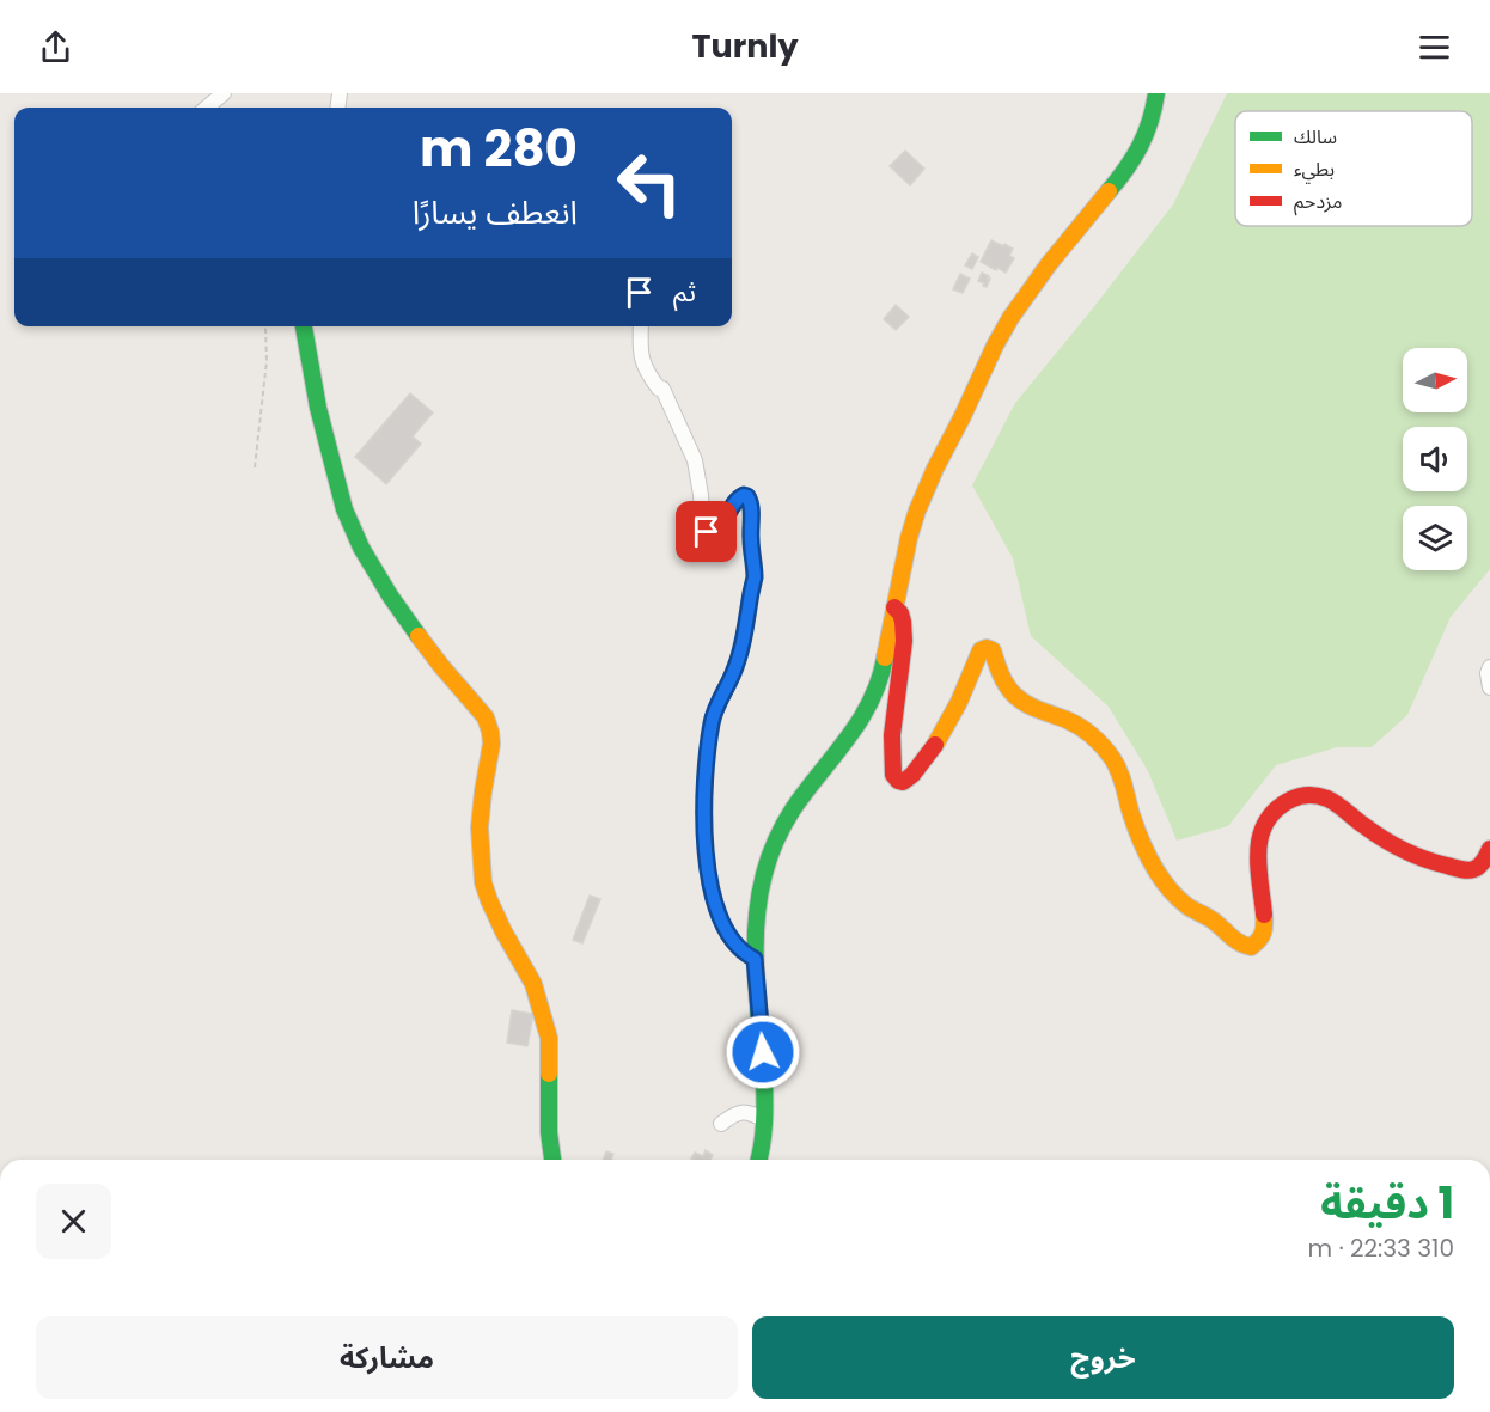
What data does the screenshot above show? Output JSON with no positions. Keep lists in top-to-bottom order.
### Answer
{
  "legend": ["سالك", "بطيء", "مزدحم"],
  "north": "right",
  "page": {
    "header": "Turnly",
    "turn": ["280 m", "انعطف يسارًا"],
    "then": "ثم",
    "heading": ["1 دقيقة", "310 m · 22:33"],
    "buttons": ["خروج", "مشاركة"]
  }
}
